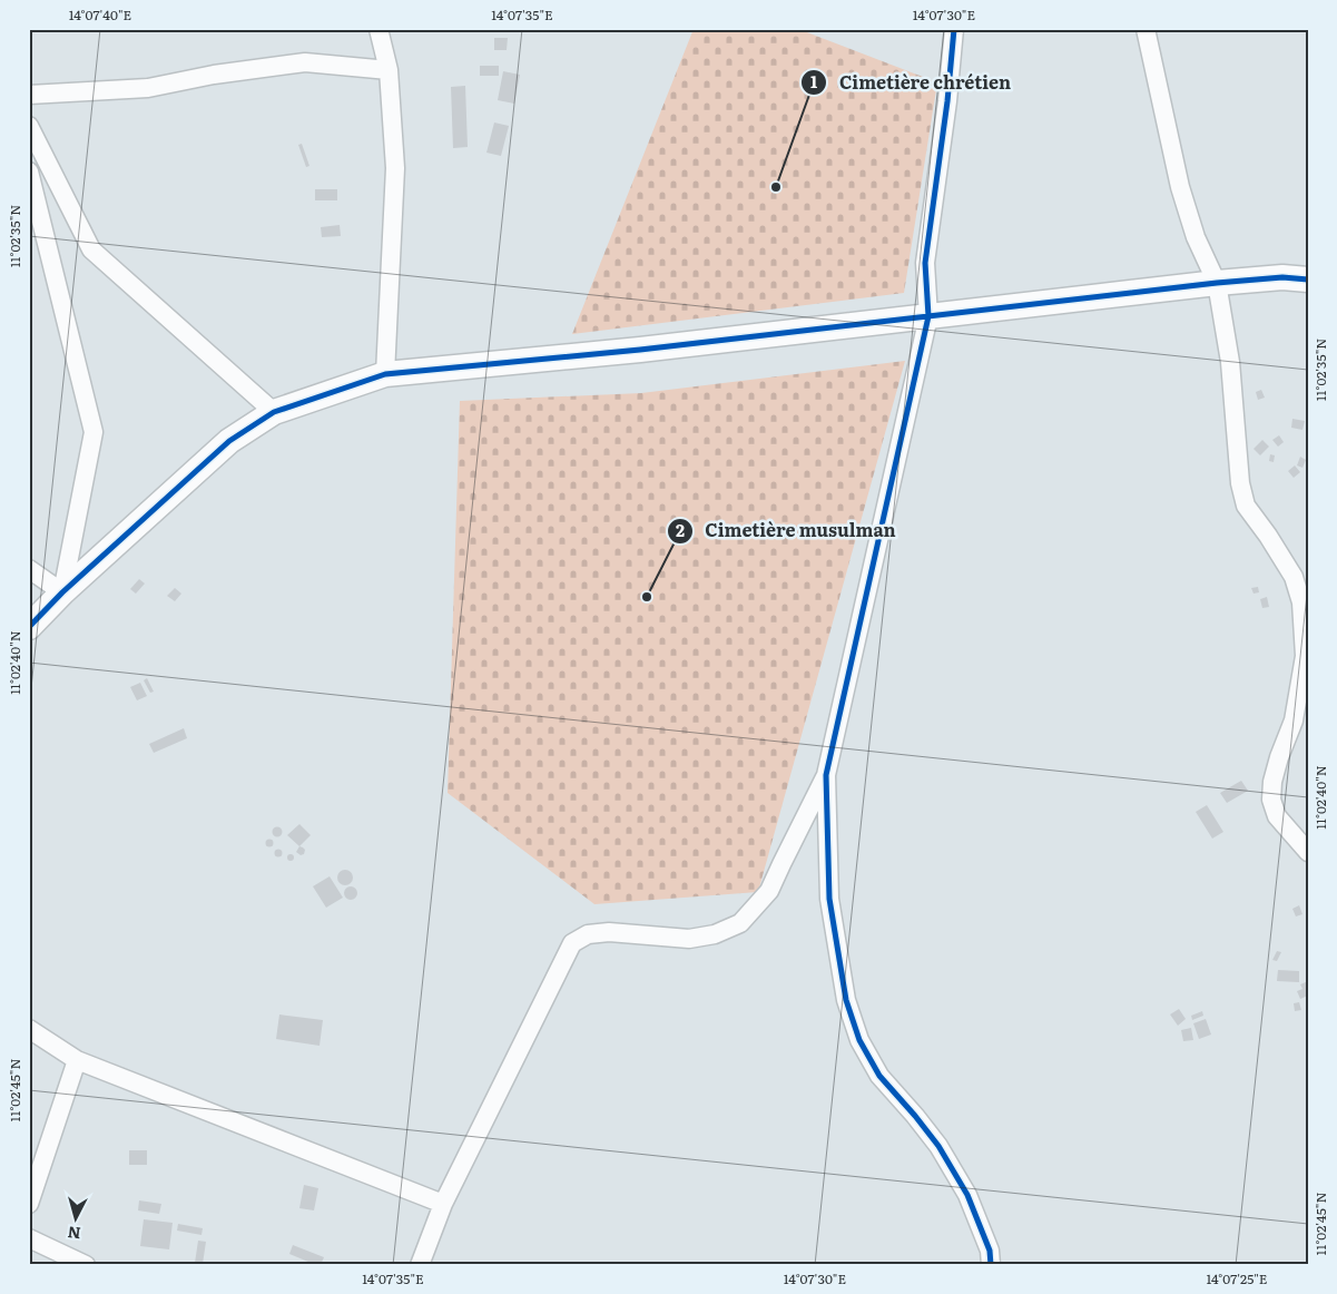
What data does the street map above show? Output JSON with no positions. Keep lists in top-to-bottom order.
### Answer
{
  "places": ["Cimetière chrétien", "Cimetière musulman"],
  "north": "bottom",
  "coordinates": [
    "14°07'40\"E",
    "14°07'35\"E",
    "14°07'30\"E",
    "11°02'35\"N",
    "11°02'40\"N",
    "11°02'45\"N",
    "14°07'25\"E"
  ]
}
